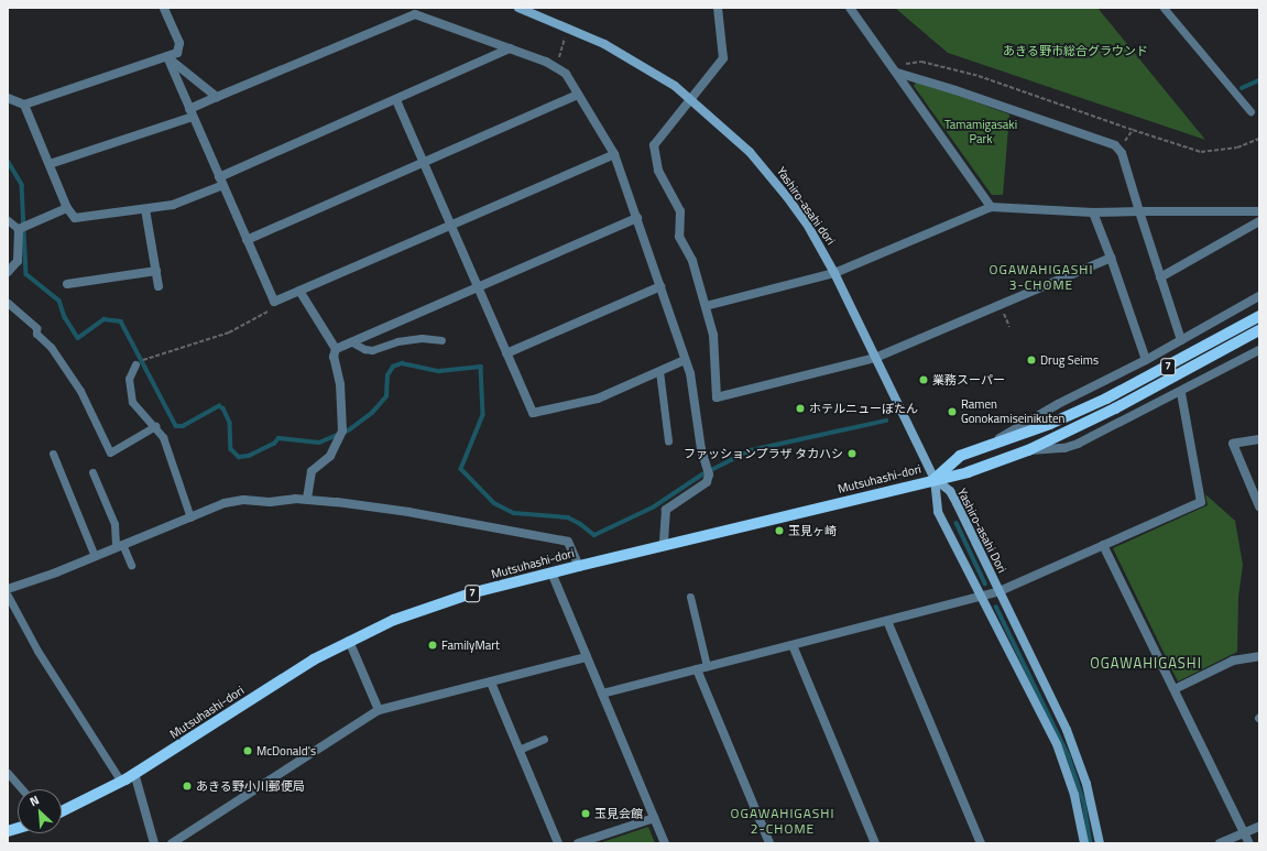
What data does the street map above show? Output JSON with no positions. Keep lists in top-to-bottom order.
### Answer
{
  "streets": {
    "main road": ["7", "Mutsuhashi-dori"],
    "street": ["Yashiro-asahi dori", "Yashiro-asahi Dori"]
  },
  "crossings": [
    ["Yashiro-asahi dori", "7"],
    ["Yashiro-asahi dori", "Mutsuhashi-dori"],
    ["Yashiro-asahi dori", "Yashiro-asahi Dori"],
    ["7", "Mutsuhashi-dori"],
    ["7", "Yashiro-asahi Dori"],
    ["Mutsuhashi-dori", "Yashiro-asahi Dori"]
  ],
  "districts": ["OGAWAHIGASHI 3-CHOME", "OGAWAHIGASHI", "OGAWAHIGASHI 2-CHOME"],
  "parks": ["あきる野市総合グラウンド", "Tamamigasaki Park"],
  "places": [
    "Drug Seims",
    "業務スーパー",
    "ホテルニューぼたん",
    "Ramen Gonokamiseinikuten",
    "ファッションプラザ タカハシ",
    "玉見ヶ崎",
    "FamilyMart",
    "McDonald's",
    "あきる野小川郵便局",
    "玉見会館"
  ],
  "north": "top left"
}
